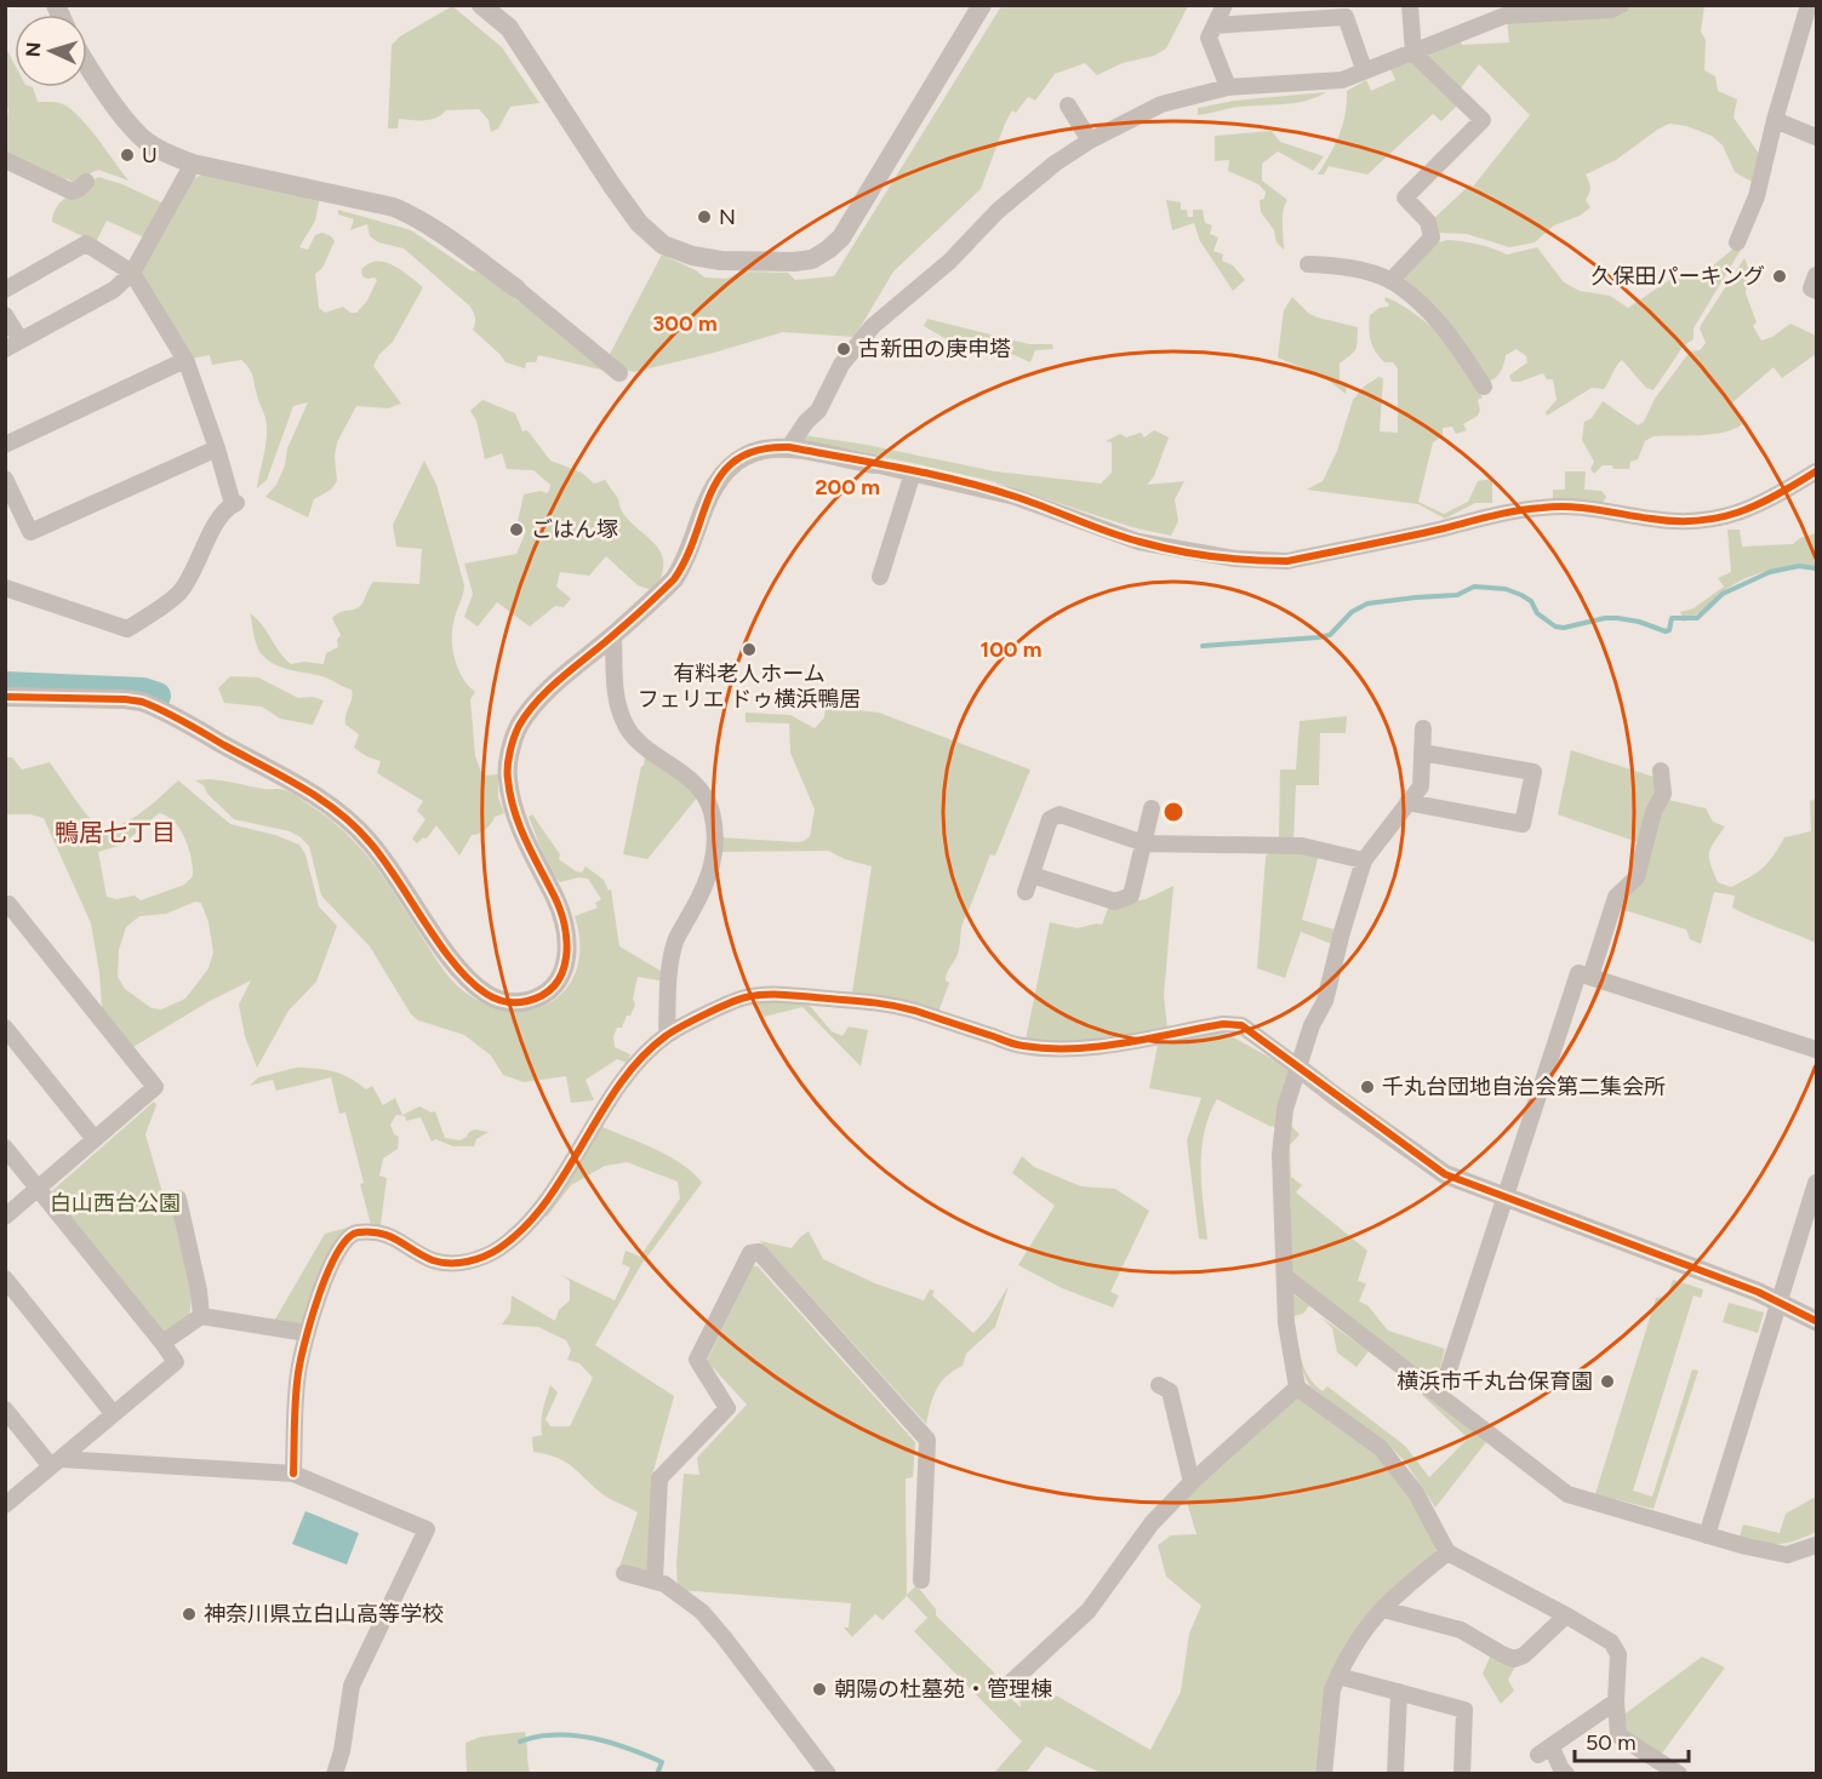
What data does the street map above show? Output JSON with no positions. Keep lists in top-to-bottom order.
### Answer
{
  "districts": ["鴨居七丁目"],
  "parks": ["白山西台公園"],
  "places": [
    "U",
    "N",
    "久保田パーキング",
    "古新田の庚申塔",
    "ごはん塚",
    "有料老人ホーム フェリエ ドゥ横浜鴨居",
    "千丸台団地自治会第二集会所",
    "横浜市千丸台保育園",
    "神奈川県立白山高等学校",
    "朝陽の杜墓苑・管理棟"
  ],
  "scale_bar": "50 m",
  "north": "left",
  "rings": ["300 m", "200 m", "100 m"]
}
